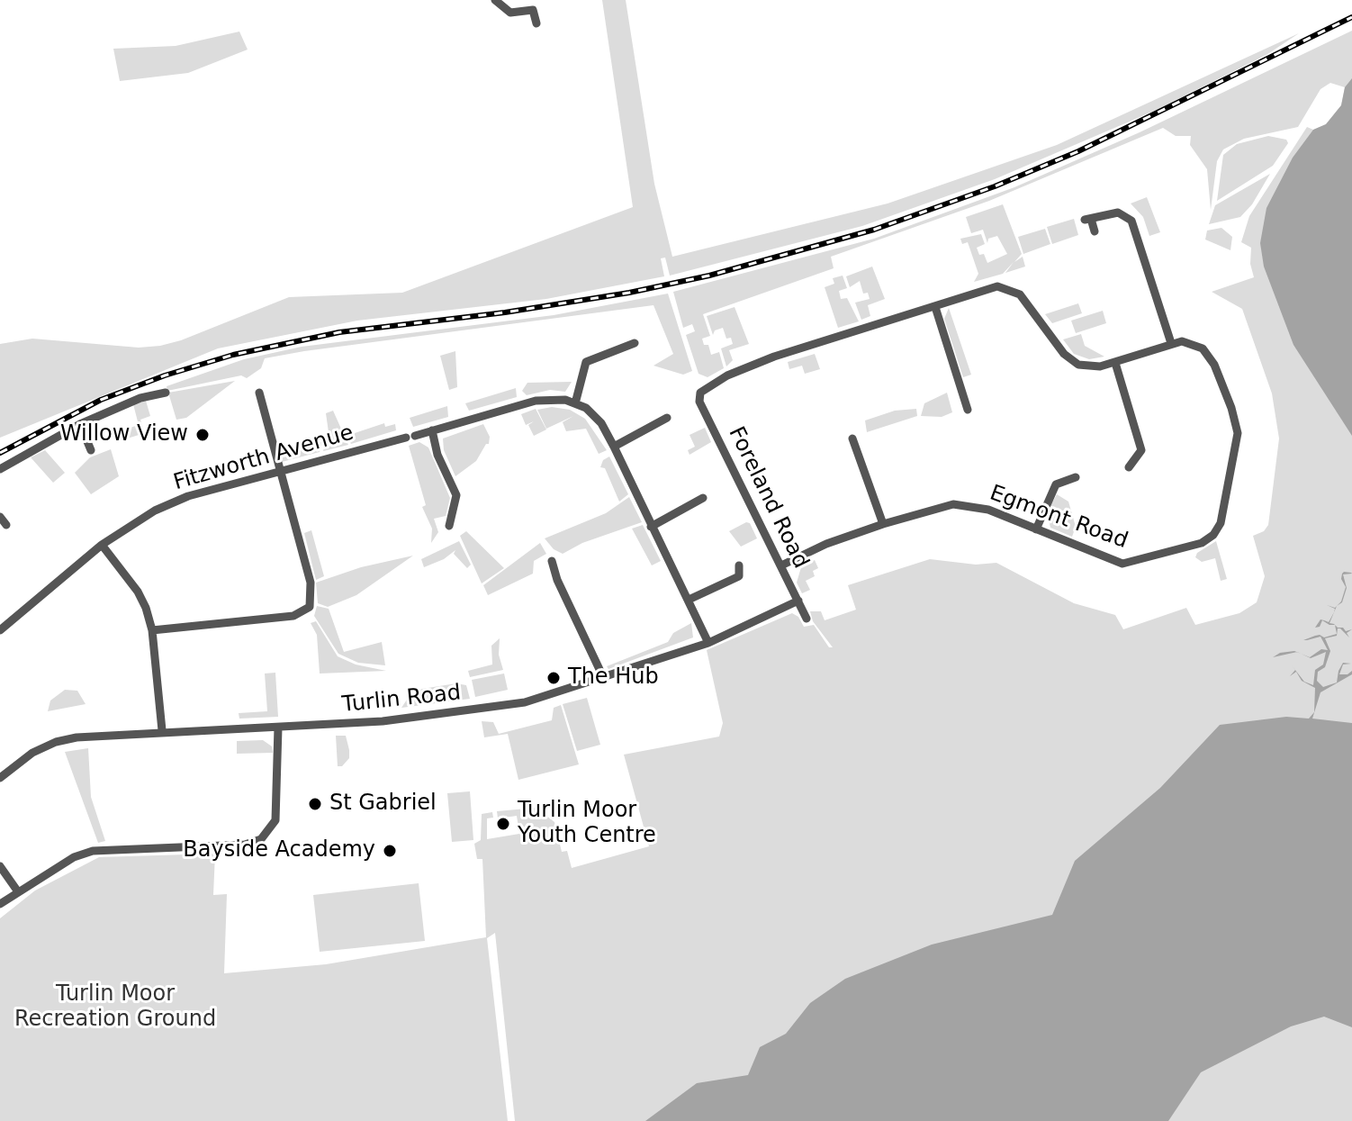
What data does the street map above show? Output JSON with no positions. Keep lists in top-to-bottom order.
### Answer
{
  "streets": {
    "street": [
      "Fitzworth Avenue",
      "Foreland Road",
      "Egmont Road",
      "Turlin Road"
    ]
  },
  "crossings": [
    ["Foreland Road", "Egmont Road"],
    ["Foreland Road", "Turlin Road"]
  ],
  "parks": ["Turlin Moor Recreation Ground"],
  "places": [
    "Willow View",
    "The Hub",
    "St Gabriel",
    "Turlin Moor Youth Centre",
    "Bayside Academy"
  ]
}
